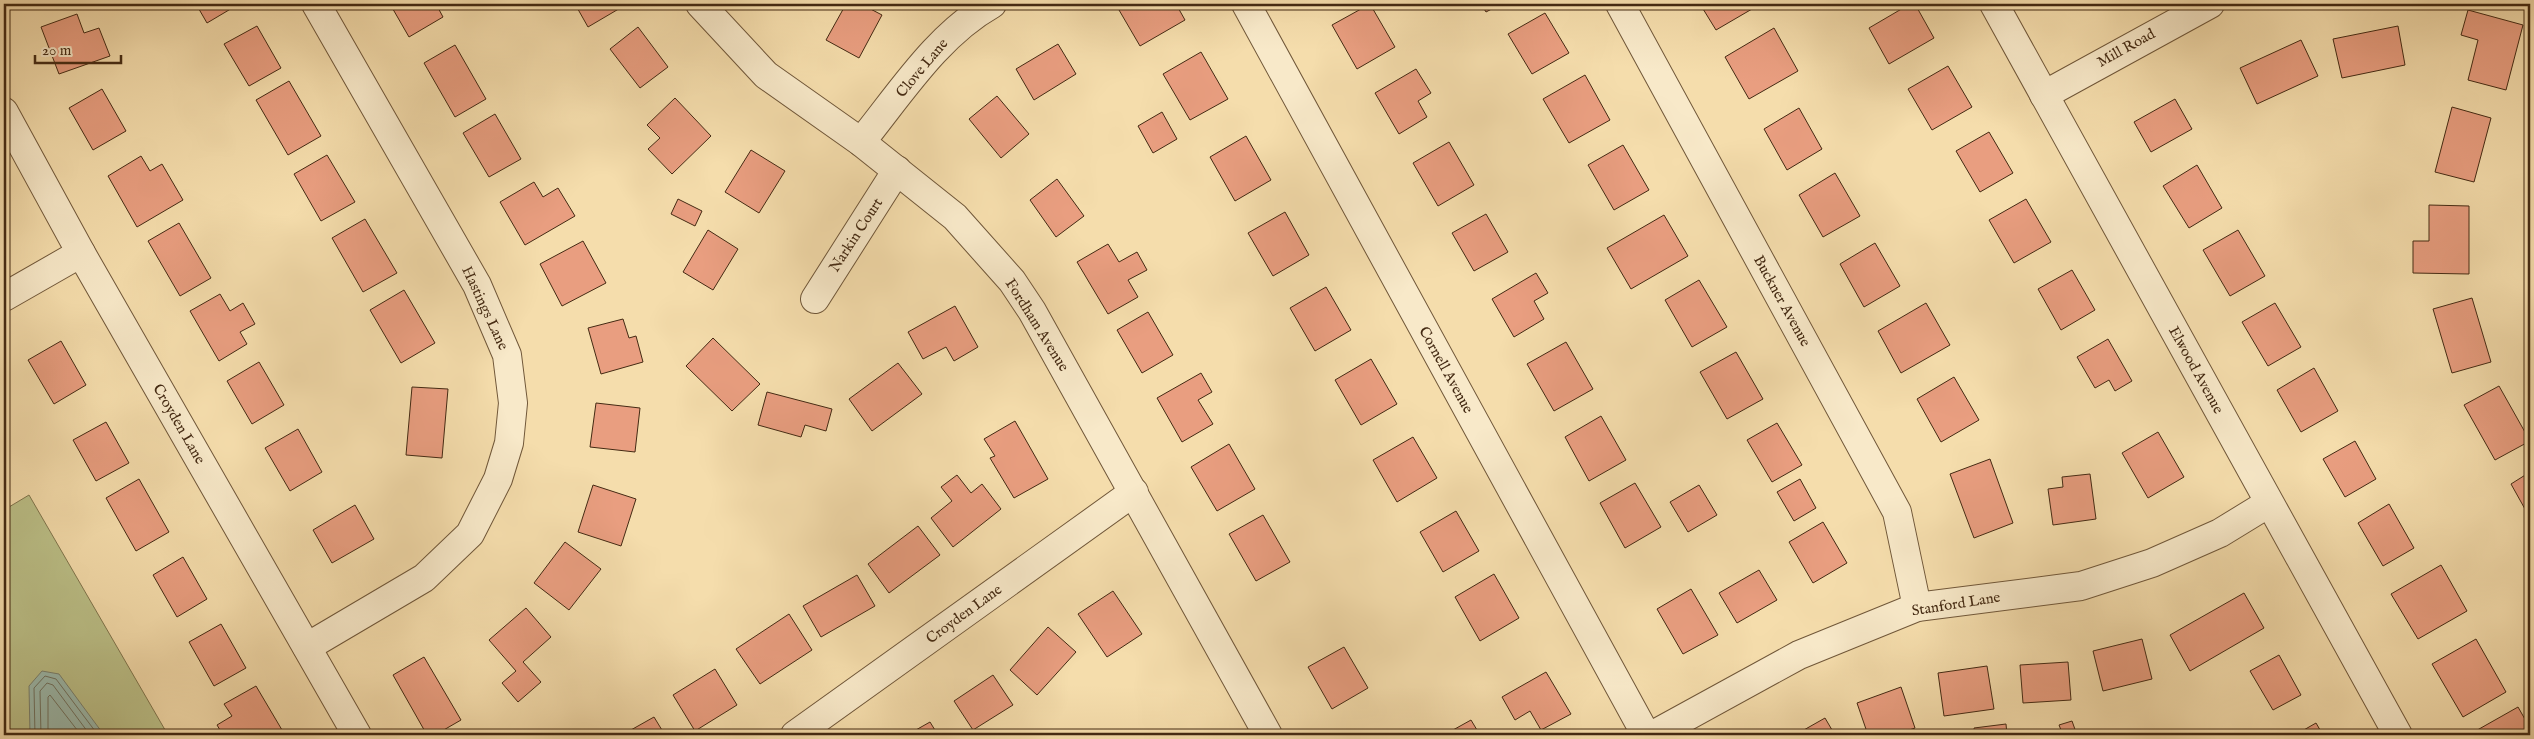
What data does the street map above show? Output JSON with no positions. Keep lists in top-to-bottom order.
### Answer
{
  "streets": {
    "street": [
      "Mill Road",
      "Clove Lane",
      "Narkin Court",
      "Buckner Avenue",
      "Hastings Lane",
      "Fordham Avenue",
      "Cornell Avenue",
      "Elwood Avenue",
      "Croyden Lane",
      "Stanford Lane"
    ]
  },
  "crossings": [
    ["Mill Road", "Elwood Avenue"],
    ["Clove Lane", "Fordham Avenue"],
    ["Narkin Court", "Fordham Avenue"],
    ["Buckner Avenue", "Stanford Lane"],
    ["Hastings Lane", "Croyden Lane"],
    ["Fordham Avenue", "Croyden Lane"],
    ["Elwood Avenue", "Stanford Lane"]
  ],
  "scale_bar": "20 m"
}
